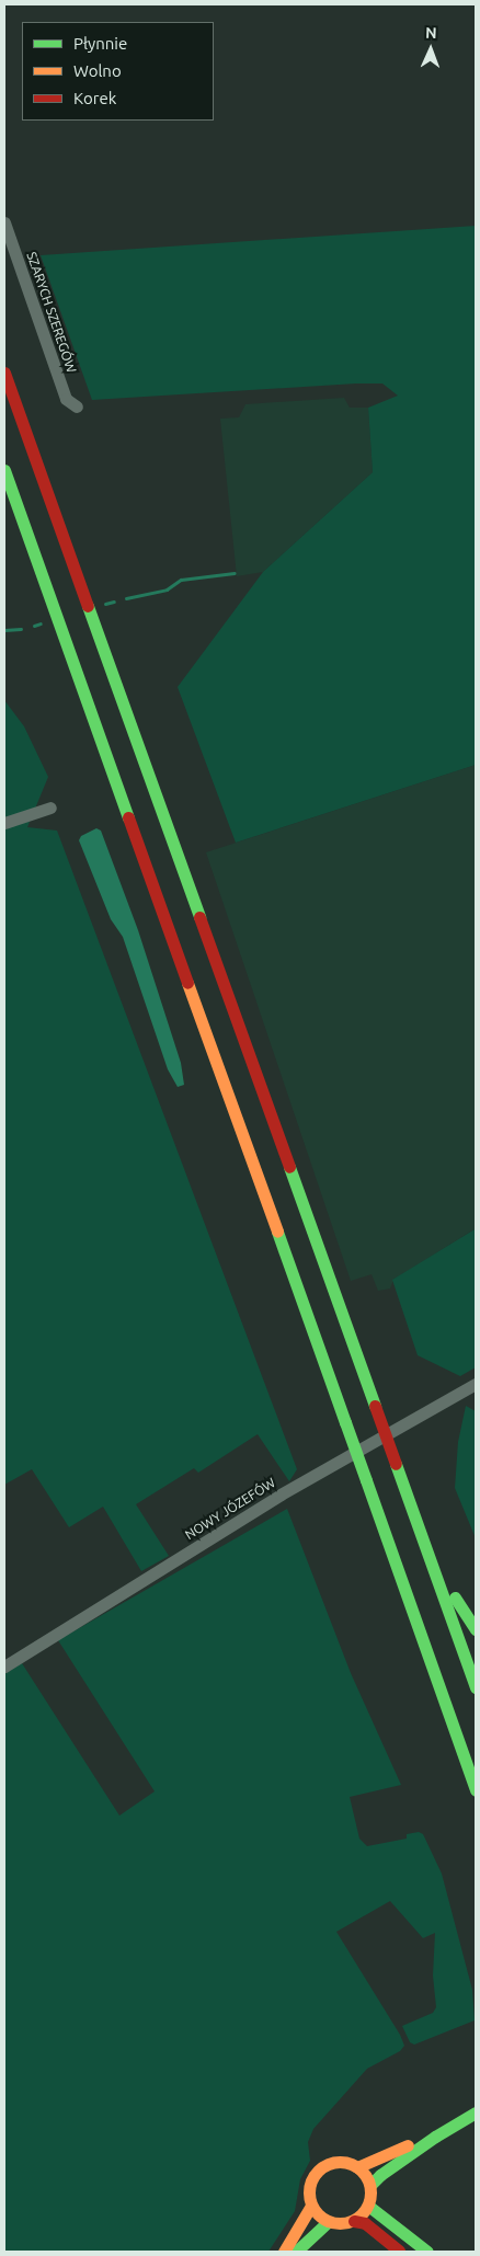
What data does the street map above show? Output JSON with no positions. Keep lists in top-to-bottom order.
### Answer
{
  "streets": {
    "street": ["SZARYCH SZEREGÓW", "NOWY JÓZEFÓW"]
  },
  "legend": ["Płynnie", "Wolno", "Korek"],
  "north": "top"
}
